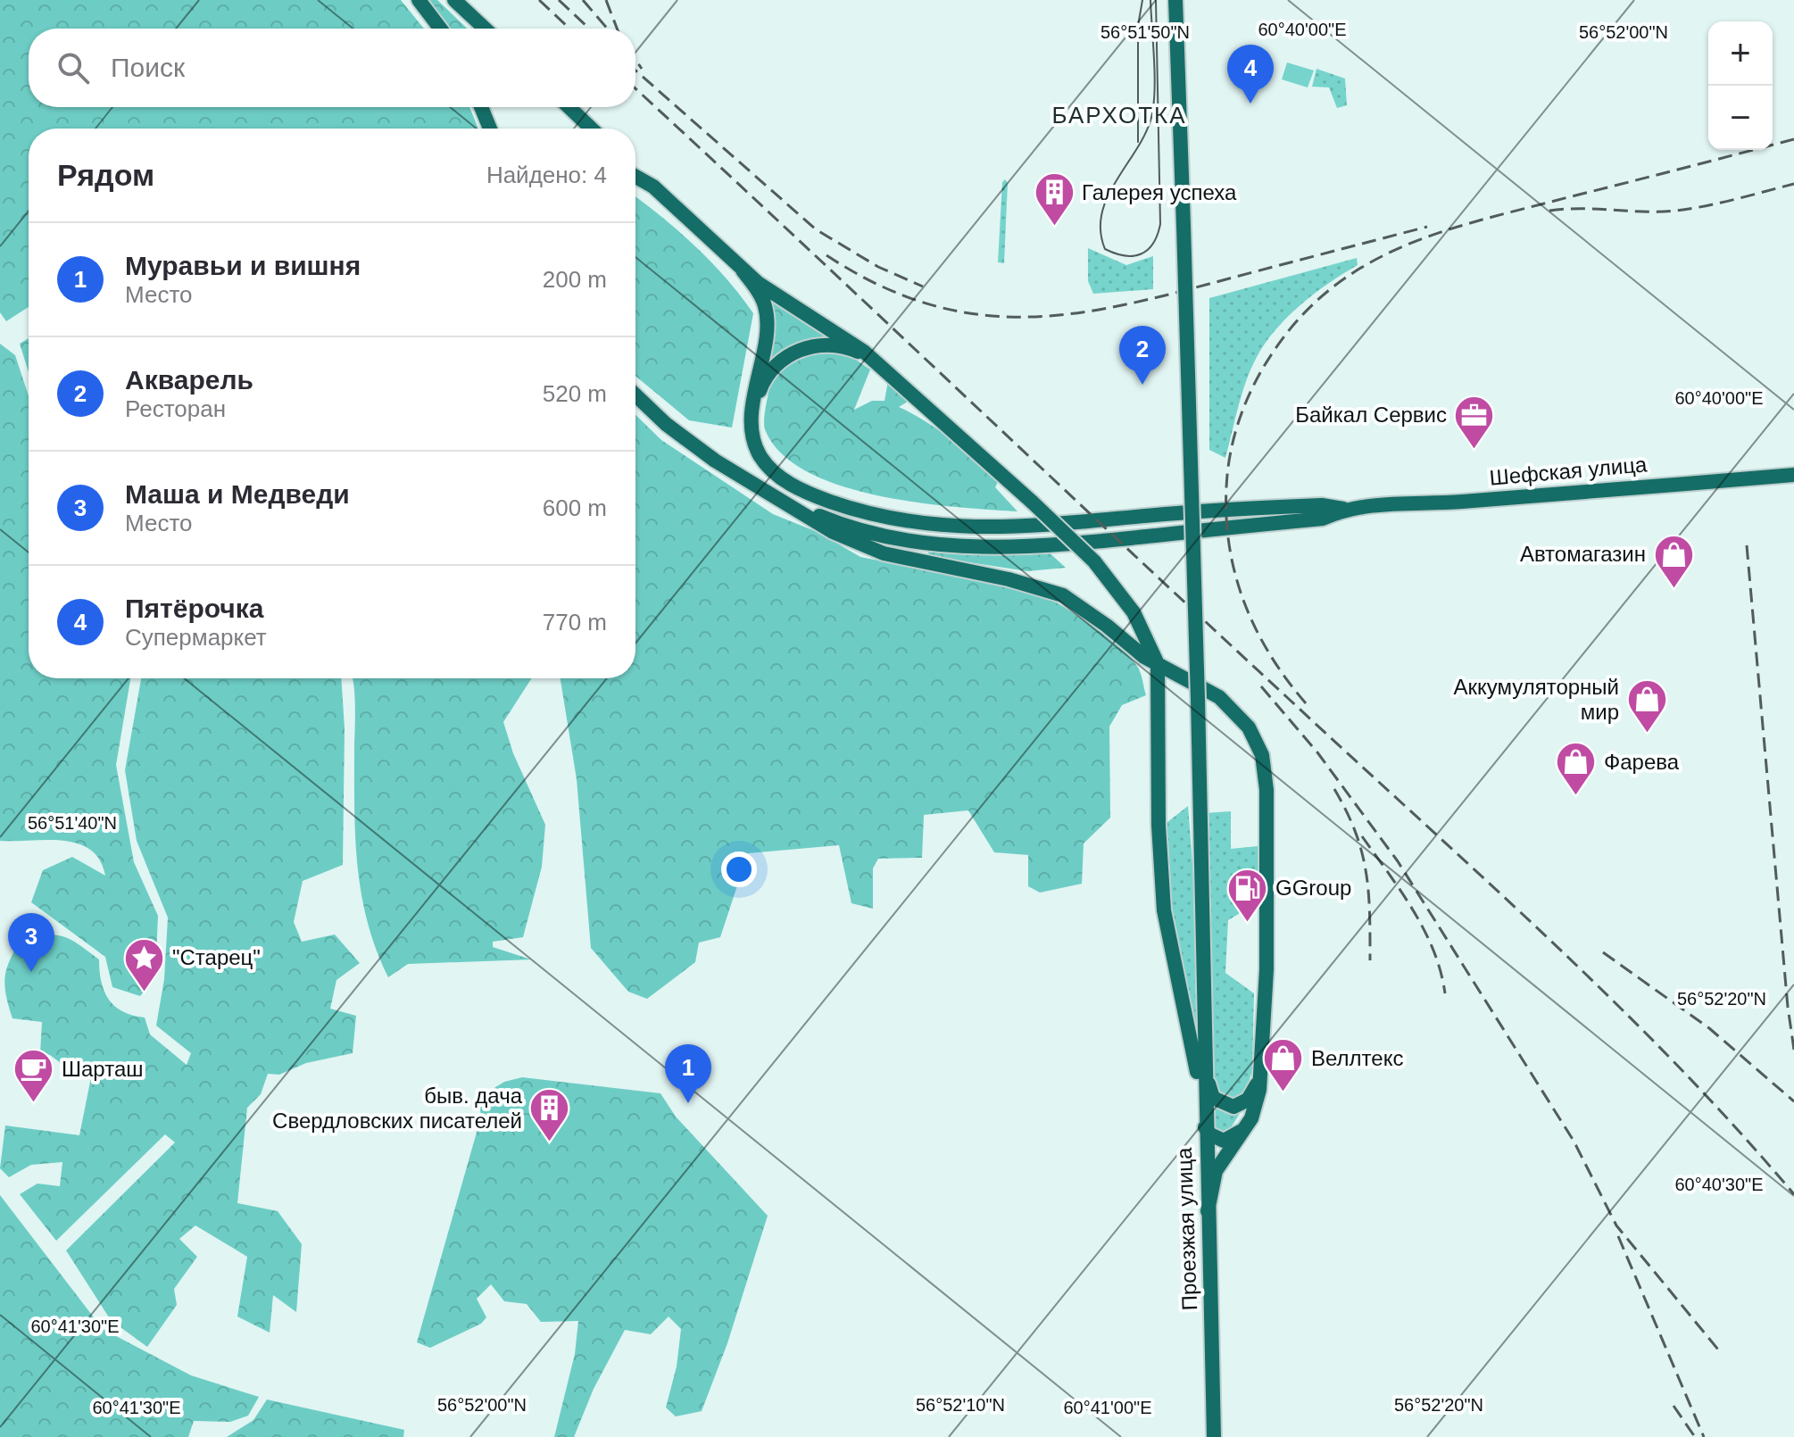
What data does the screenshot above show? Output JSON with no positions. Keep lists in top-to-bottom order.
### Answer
{
  "streets": {
    "main road": ["Шефская улица", "Проезжая улица"]
  },
  "districts": ["БАРХОТКА"],
  "places": {
    "building": ["Галерея успеха", "быв. дача Свердловских писателей"],
    "office": ["Байкал Сервис"],
    "shop": [
      "Автомагазин",
      "Аккумуляторный мир",
      "Фарева",
      "Веллтекс"
    ],
    "fuel station": ["GGroup"],
    "place": ["\"Старец\""],
    "cafe": ["Шарташ"]
  },
  "page": {
    "map_buttons": ["+", "−"],
    "search": "Поиск",
    "pins": [
      "4",
      "2",
      "3",
      "1"
    ],
    "heading": ["Рядом", "Найдено: 4"],
    "list": [
      {
        "mark": "1",
        "name": "Муравьи и вишня",
        "note": "Место",
        "value": "200 m"
      },
      {
        "mark": "2",
        "name": "Акварель",
        "note": "Ресторан",
        "value": "520 m"
      },
      {
        "mark": "3",
        "name": "Маша и Медведи",
        "note": "Место",
        "value": "600 m"
      },
      {
        "mark": "4",
        "name": "Пятёрочка",
        "note": "Супермаркет",
        "value": "770 m"
      }
    ]
  },
  "coordinates": [
    "60°40'00\"E",
    "56°51'50\"N",
    "56°52'00\"N",
    "56°51'40\"N",
    "56°52'20\"N",
    "60°40'30\"E",
    "60°41'30\"E",
    "56°52'10\"N",
    "60°41'00\"E"
  ]
}
